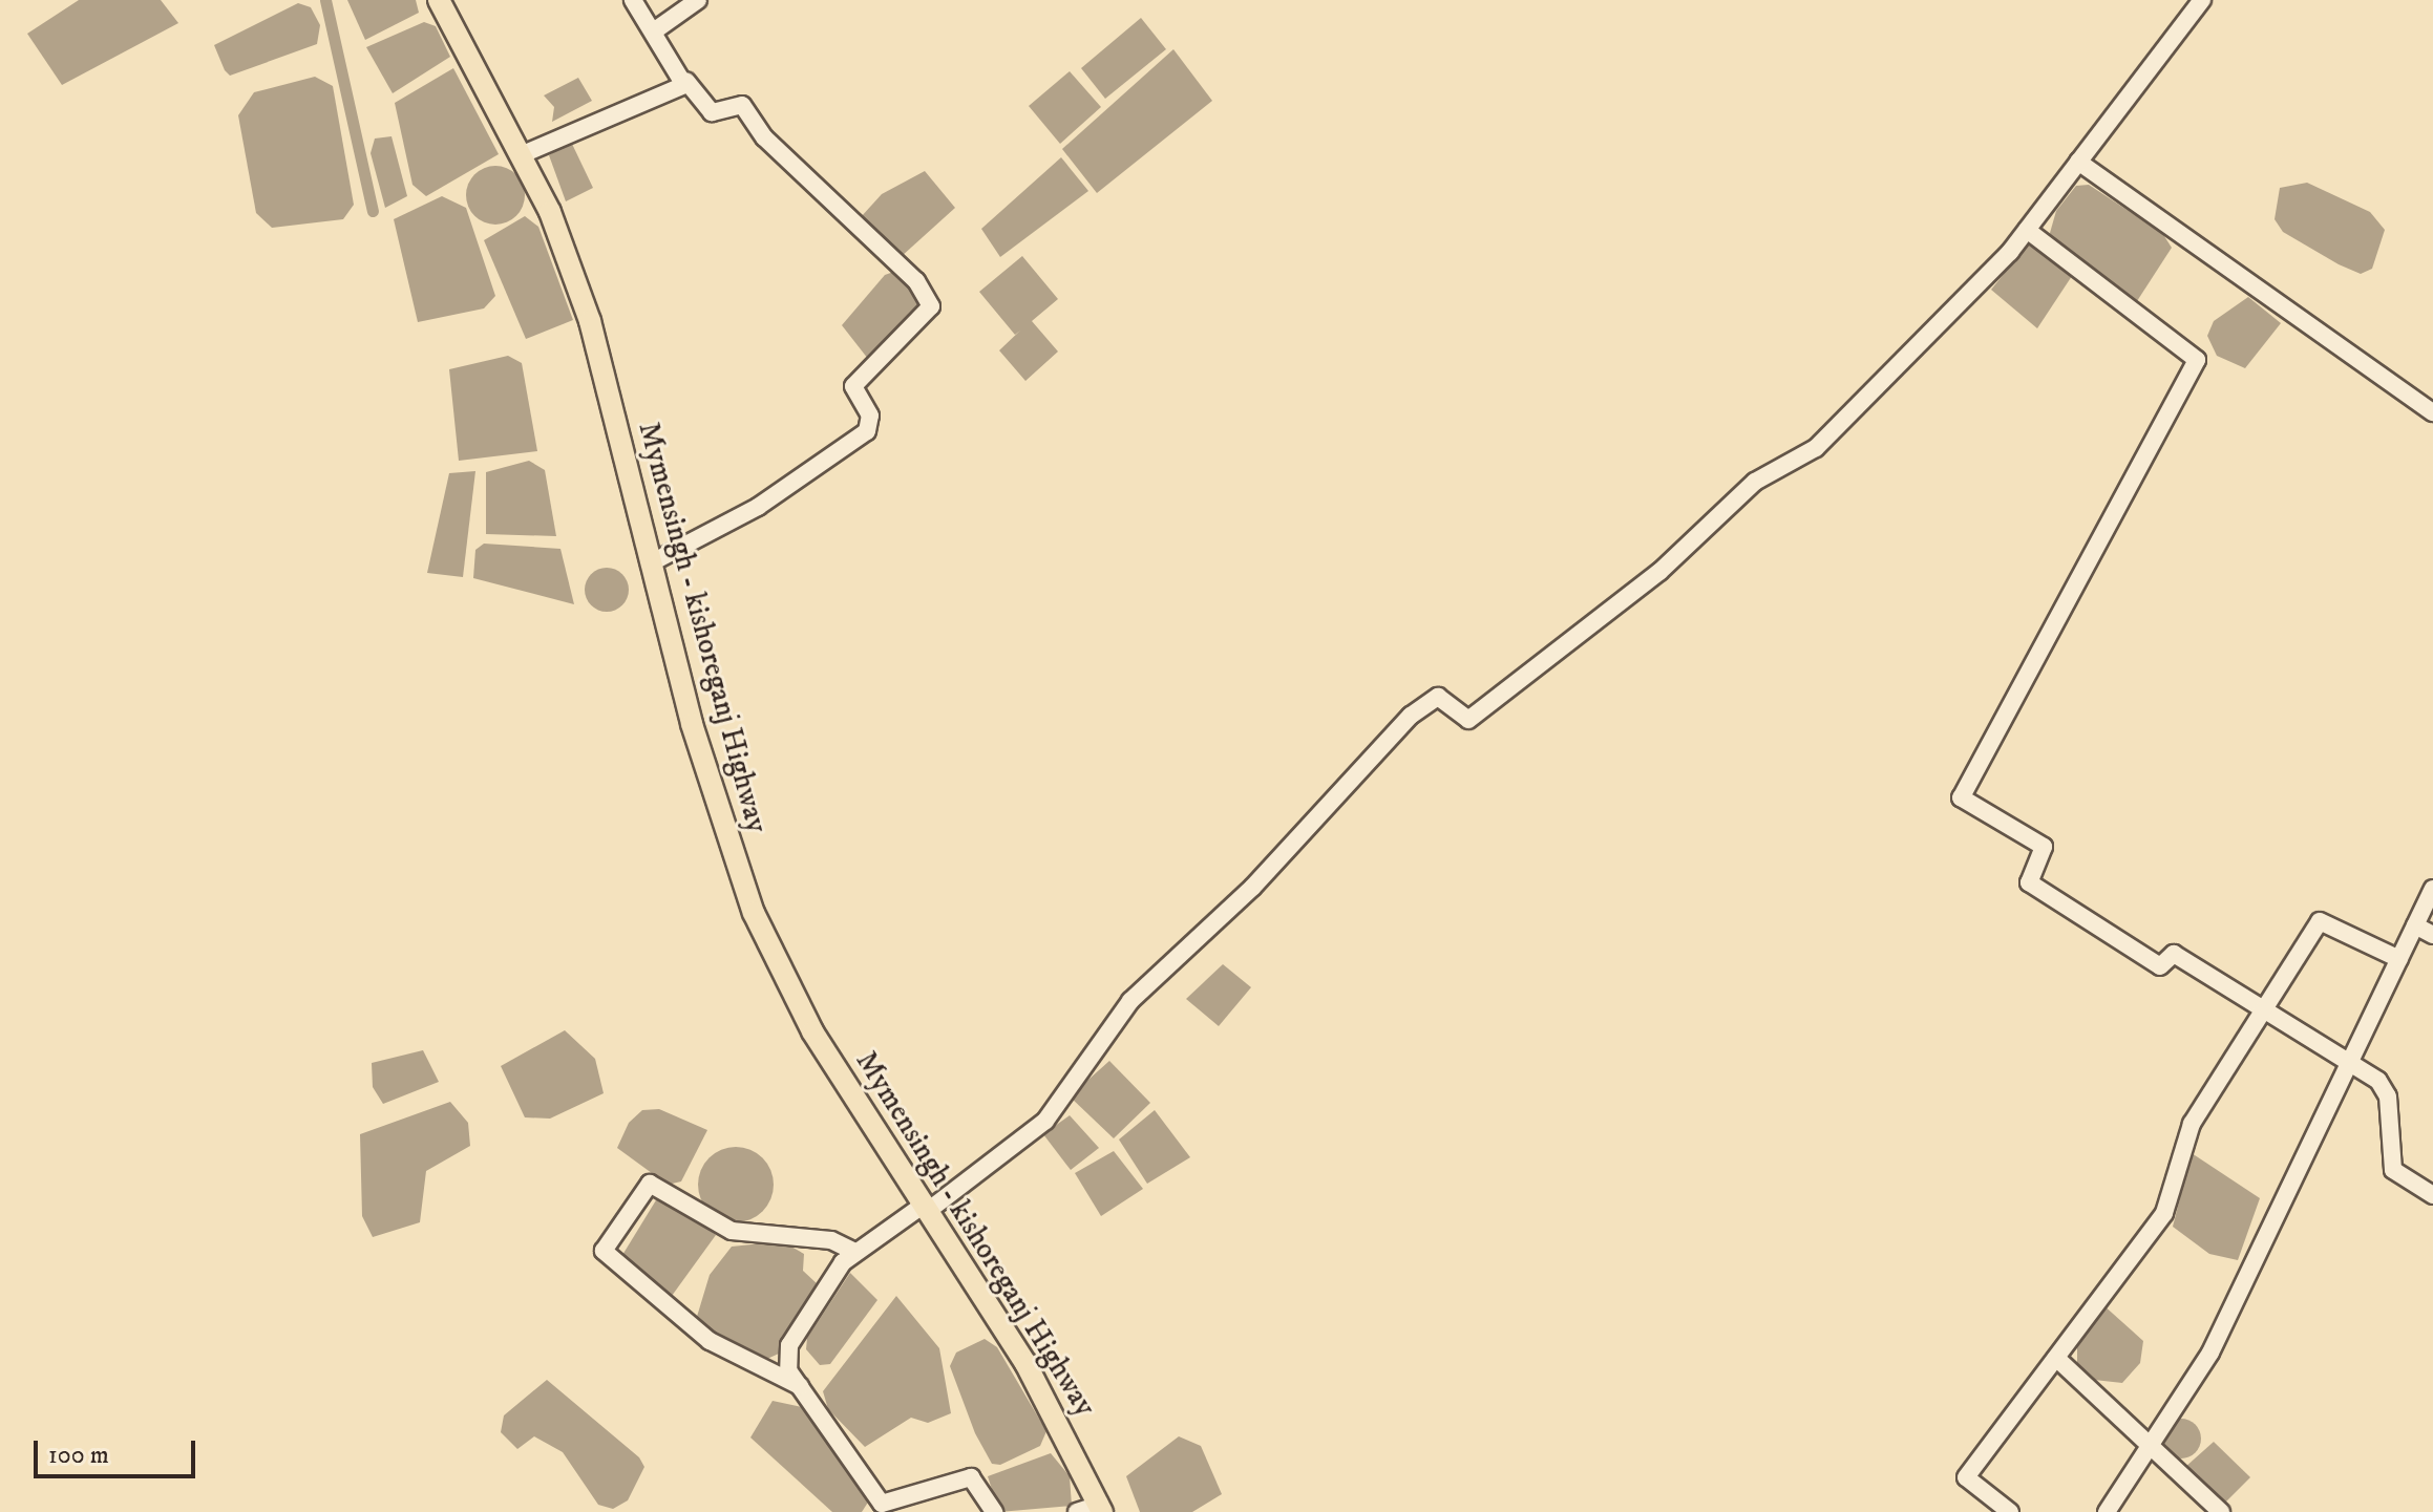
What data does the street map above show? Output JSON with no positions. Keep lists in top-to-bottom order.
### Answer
{
  "streets": {
    "main road": ["Mymensingh - kishoreganj Highway"]
  },
  "scale_bar": "100 m"
}
